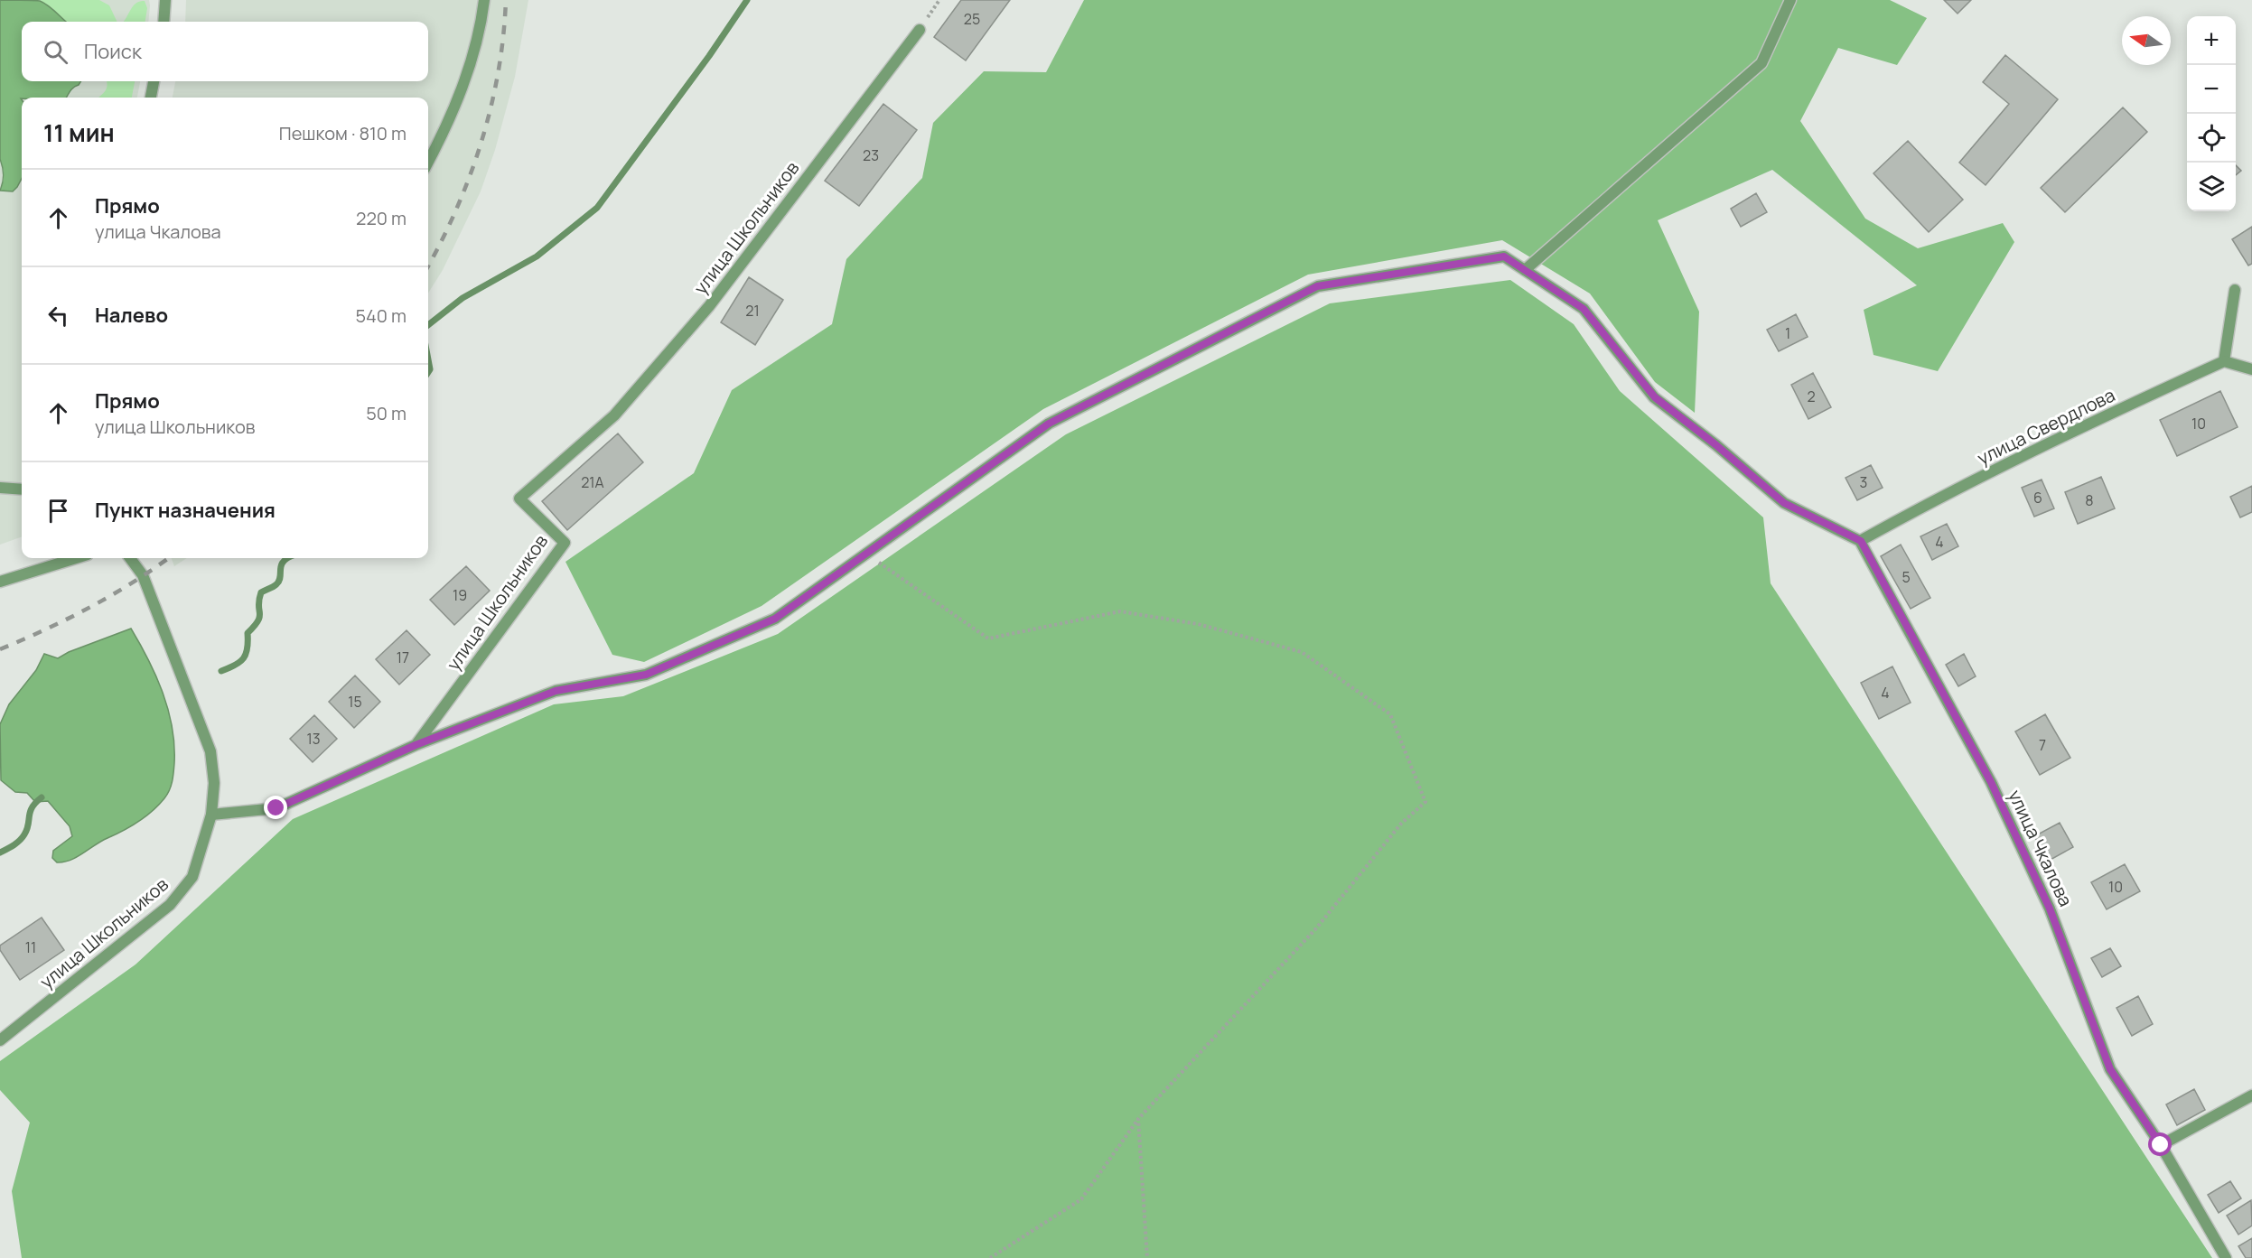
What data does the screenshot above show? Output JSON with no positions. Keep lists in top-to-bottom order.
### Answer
{
  "streets": {
    "street": ["улица Школьников", "улица Свердлова", "улица Чкалова"]
  },
  "crossings": [
    ["улица Свердлова", "улица Чкалова"]
  ],
  "house_numbers": [
    "25",
    "23",
    "21",
    "1",
    "2",
    "10",
    "21А",
    "3",
    "6",
    "8",
    "4",
    "5",
    "19",
    "17",
    "4",
    "15",
    "13",
    "7",
    "10",
    "11"
  ],
  "north": "left",
  "page": {
    "map_buttons": ["+", "−"],
    "search": "Поиск",
    "heading": ["11 мин", "Пешком · 810 m"],
    "list": [
      ["Прямо", "улица Чкалова", "220 m"],
      ["Налево", "540 m"],
      ["Прямо", "улица Школьников", "50 m"],
      "Пункт назначения"
    ]
  }
}
